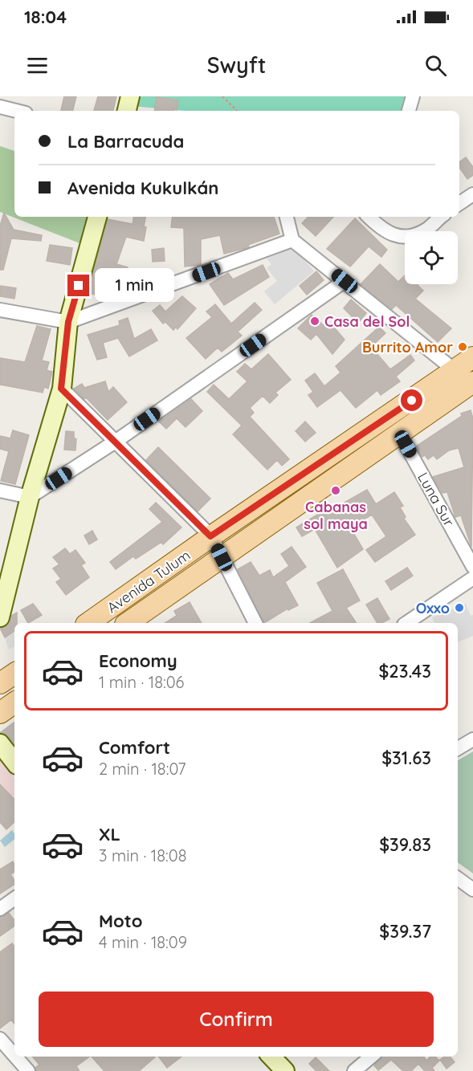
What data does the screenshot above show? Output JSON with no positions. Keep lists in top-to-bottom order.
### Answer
{
  "streets": {
    "main road": ["Avenida Tulum"],
    "street": ["Luna Sur"]
  },
  "crossings": [
    ["Luna Sur", "Avenida Tulum"]
  ],
  "places": [
    "Casa del Sol",
    "Burrito Amor",
    "Cabanas sol maya",
    "Oxxo"
  ],
  "page": {
    "status": "18:04",
    "header": "Swyft",
    "banner": ["La Barracuda", "Avenida Kukulkán"],
    "bubble": "1 min",
    "list": [
      {
        "name": "Economy",
        "note": "1 min · 18:06",
        "value": "$23.43"
      },
      {
        "name": "Comfort",
        "note": "2 min · 18:07",
        "value": "$31.63"
      },
      {
        "name": "XL",
        "note": "3 min · 18:08",
        "value": "$39.83"
      },
      {
        "name": "Moto",
        "note": "4 min · 18:09",
        "value": "$39.37"
      }
    ],
    "buttons": "Confirm"
  }
}
